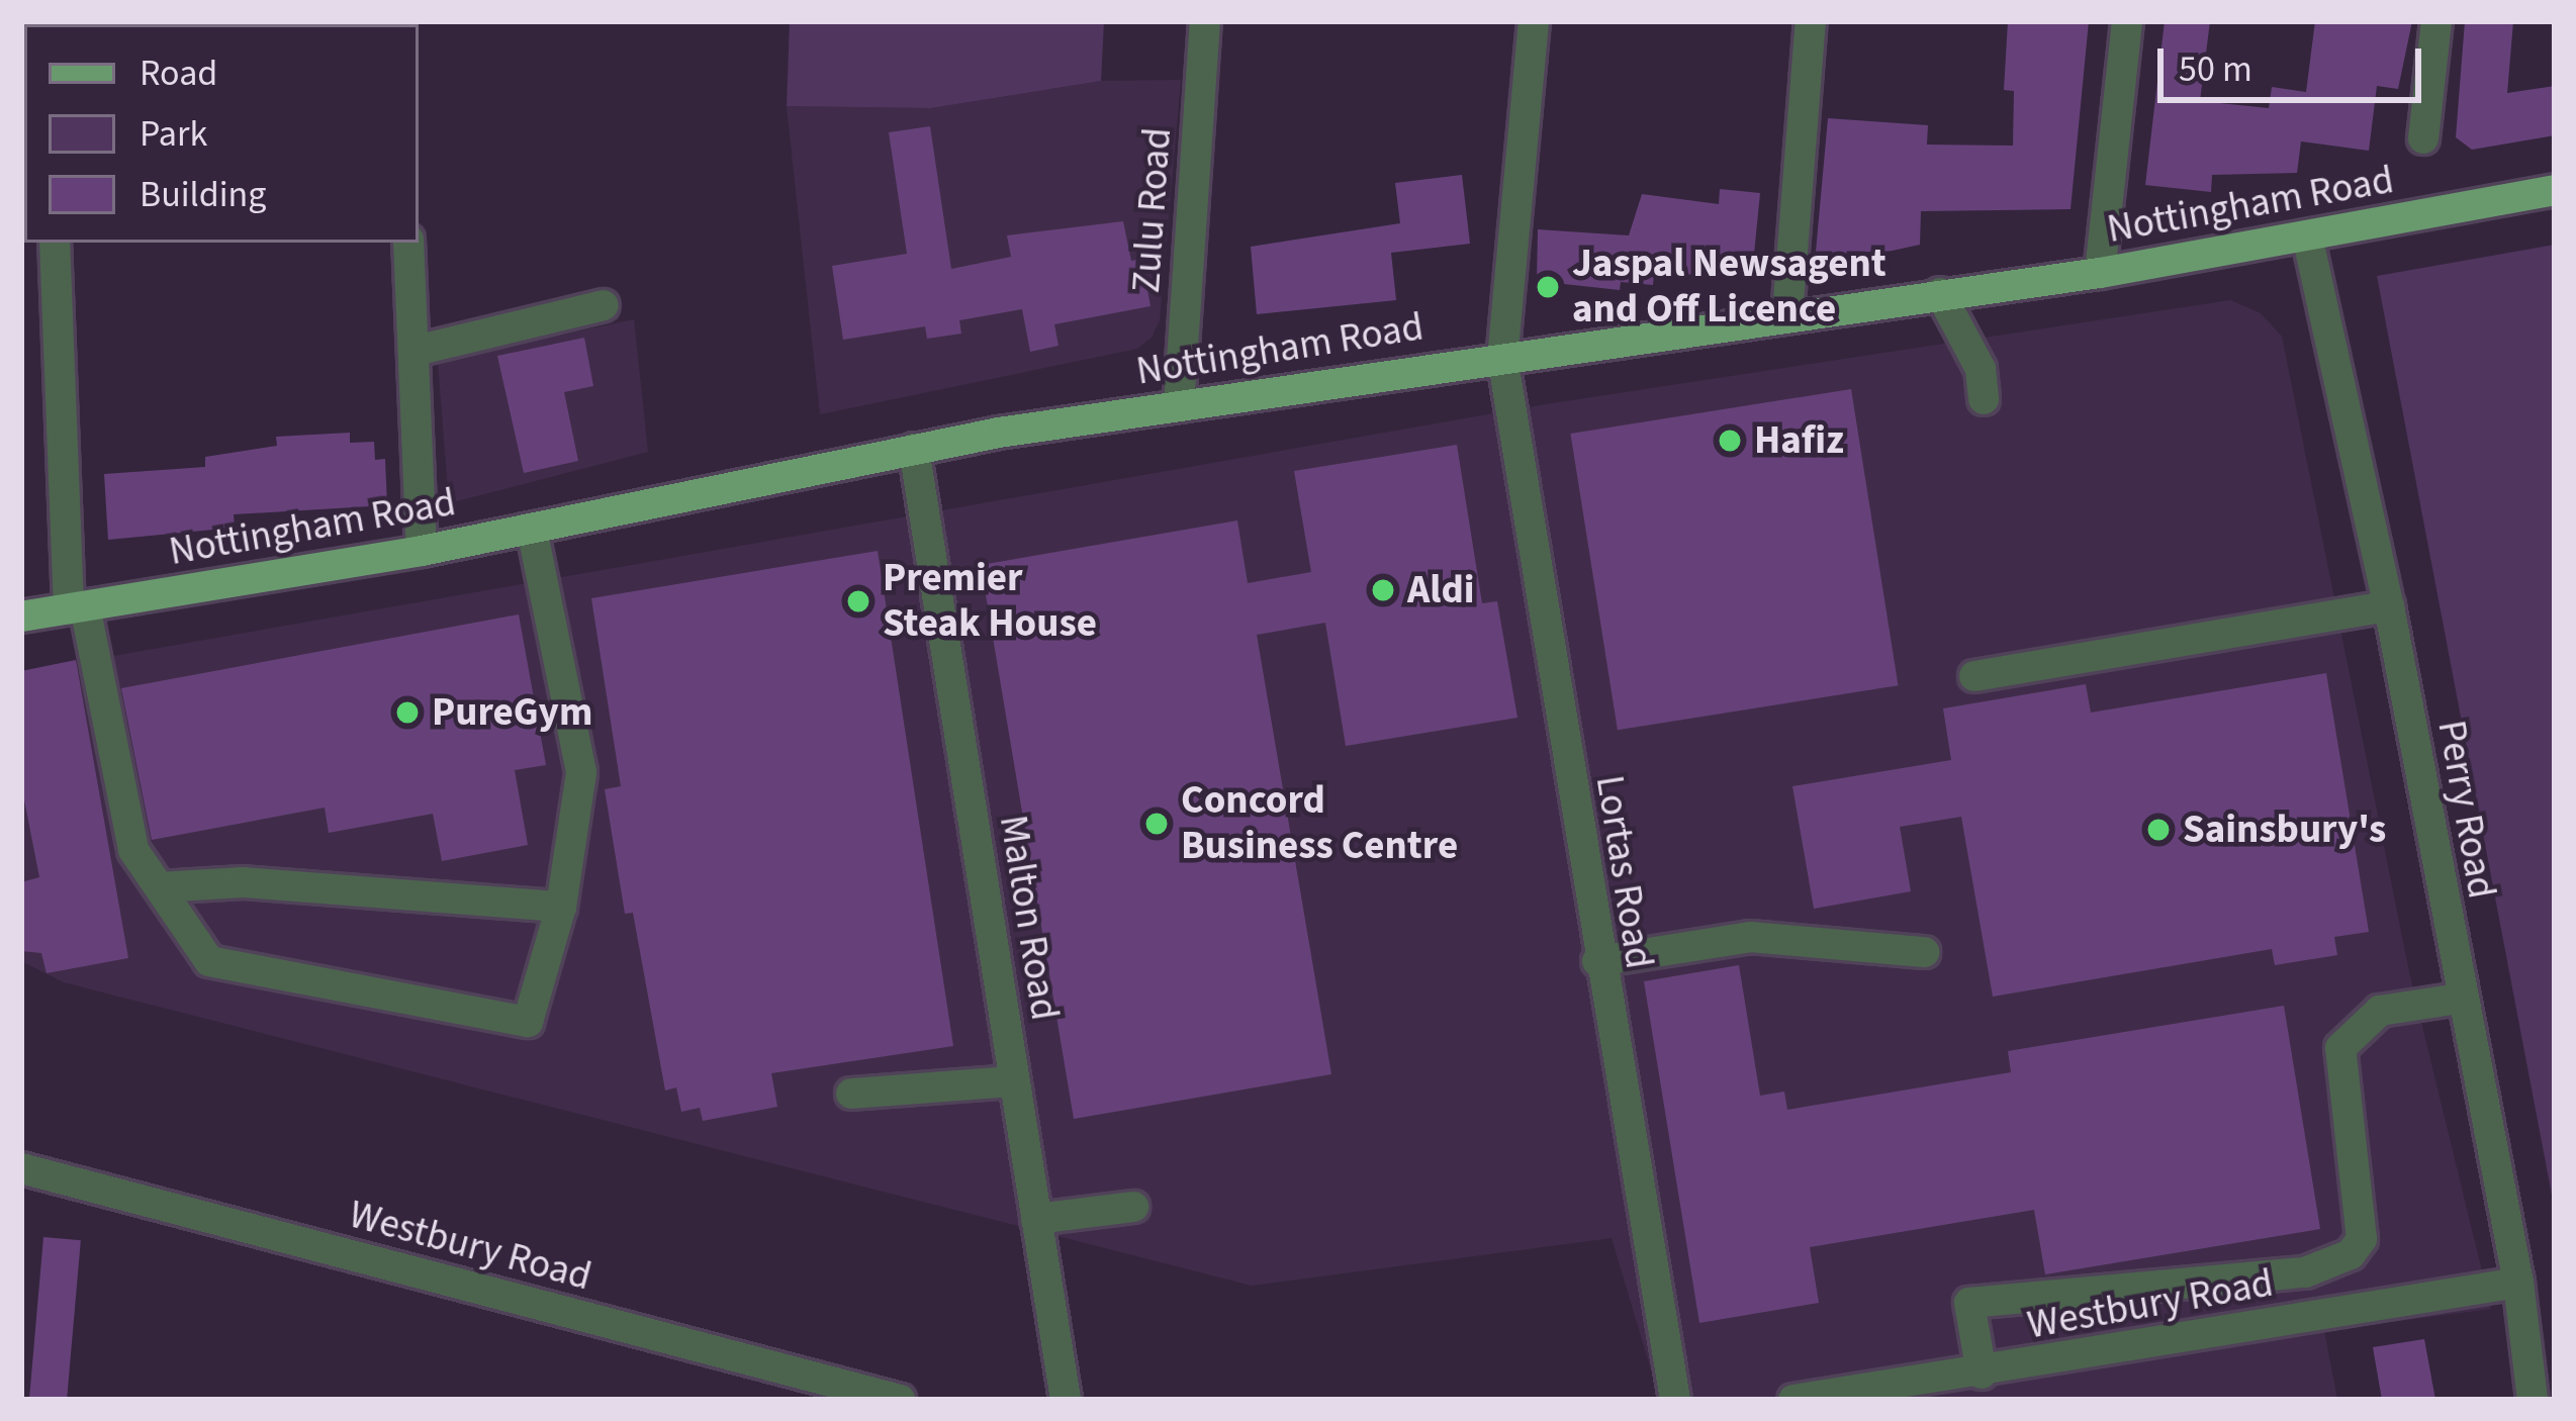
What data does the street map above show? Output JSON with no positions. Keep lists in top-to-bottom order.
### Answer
{
  "streets": {
    "main road": ["Nottingham Road"],
    "street": [
      "Zulu Road",
      "Perry Road",
      "Lortas Road",
      "Malton Road",
      "Westbury Road"
    ]
  },
  "crossings": [
    ["Nottingham Road", "Zulu Road"],
    ["Nottingham Road", "Perry Road"],
    ["Nottingham Road", "Lortas Road"],
    ["Nottingham Road", "Malton Road"],
    ["Perry Road", "Westbury Road"]
  ],
  "places": [
    "Jaspal Newsagent and Off Licence",
    "Hafiz",
    "Aldi",
    "Premier Steak House",
    "PureGym",
    "Concord Business Centre",
    "Sainsbury's"
  ],
  "legend": ["Road", "Park", "Building"],
  "scale_bar": "50 m"
}
